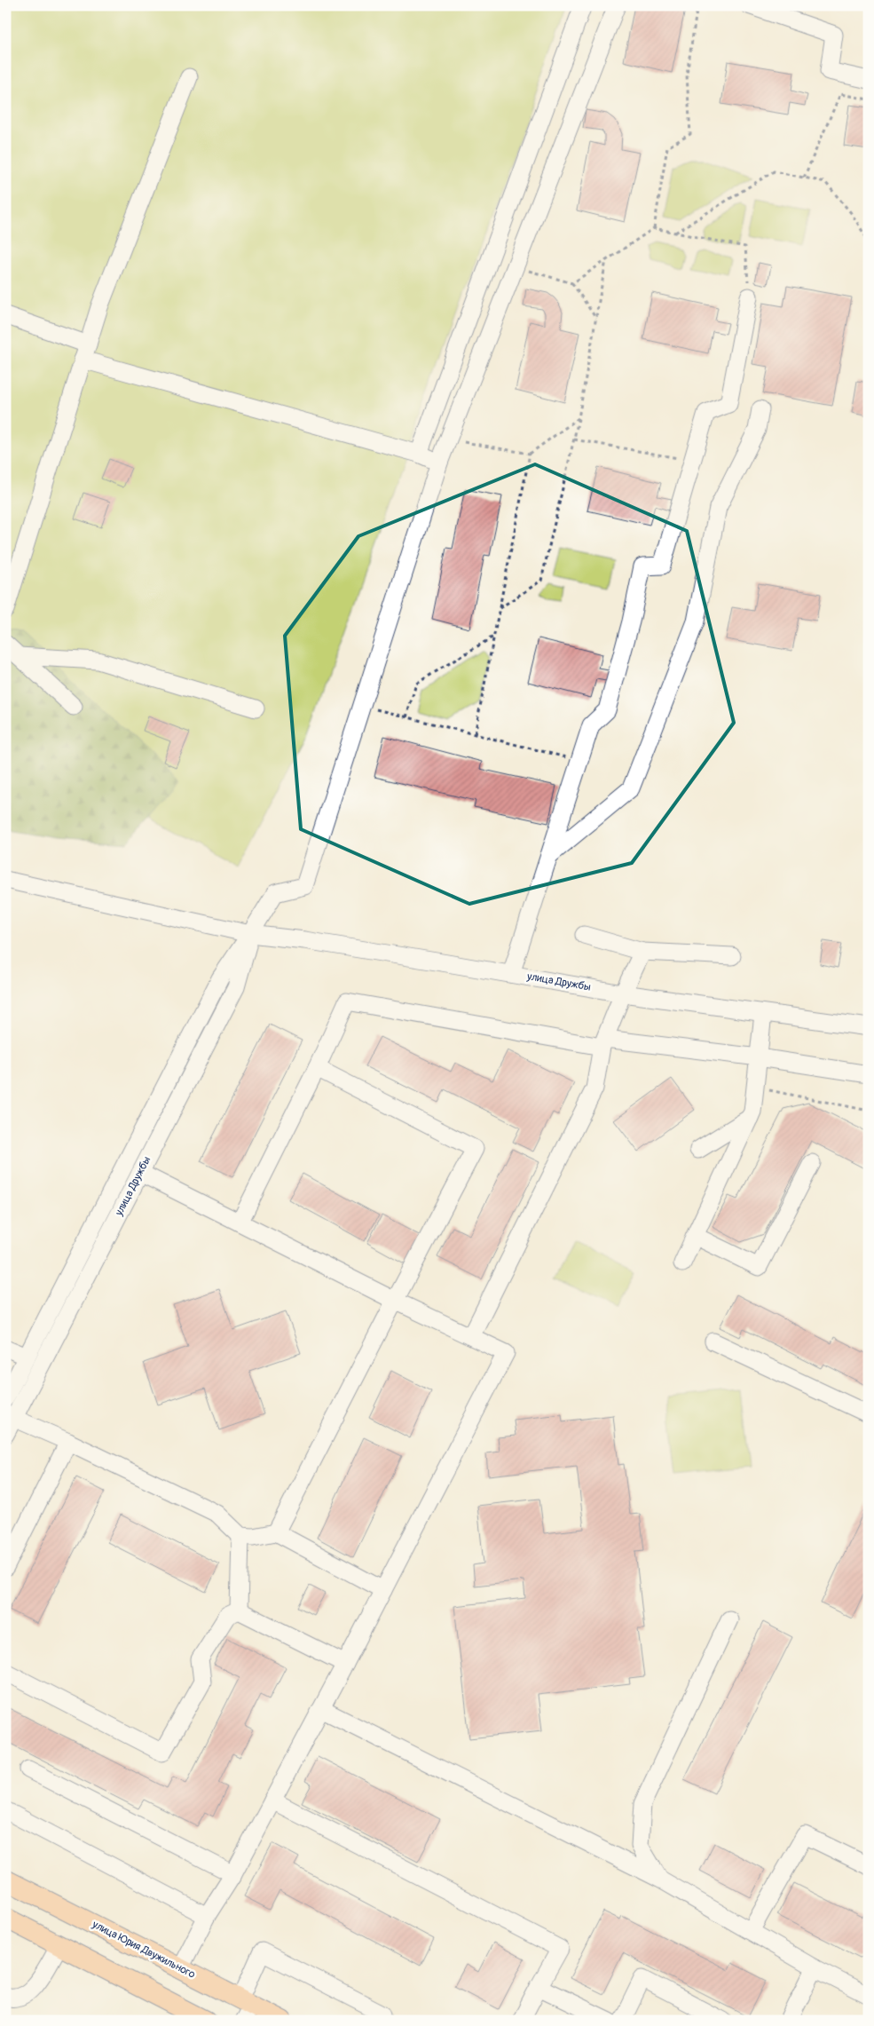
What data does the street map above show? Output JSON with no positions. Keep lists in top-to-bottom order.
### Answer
{
  "streets": {
    "main road": ["улица Юрия Двужильного"],
    "street": ["улица Дружбы"]
  }
}
